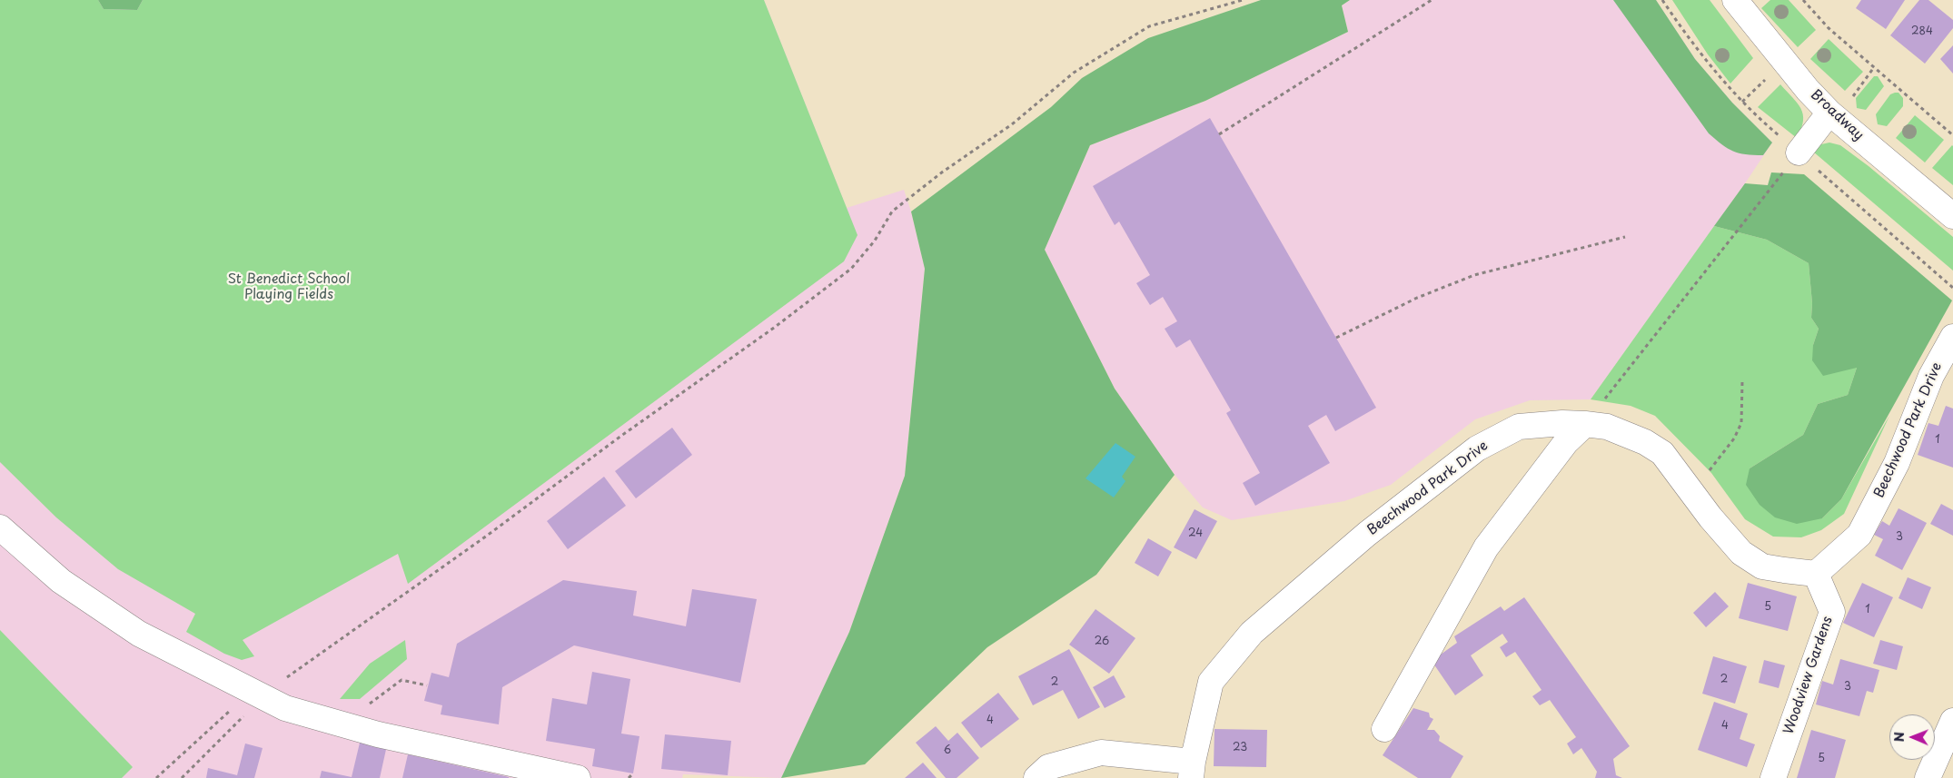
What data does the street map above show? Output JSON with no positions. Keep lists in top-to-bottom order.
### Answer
{
  "streets": {
    "street": ["Broadway", "Beechwood Park Drive", "Woodview Gardens"]
  },
  "crossings": [
    ["Beechwood Park Drive", "Woodview Gardens"]
  ],
  "parks": ["St Benedict School Playing Fields"],
  "house_numbers": [
    "284",
    "1",
    "24",
    "3",
    "5",
    "1",
    "26",
    "2",
    "2",
    "3",
    "4",
    "4",
    "23",
    "6",
    "5"
  ],
  "north": "left"
}
